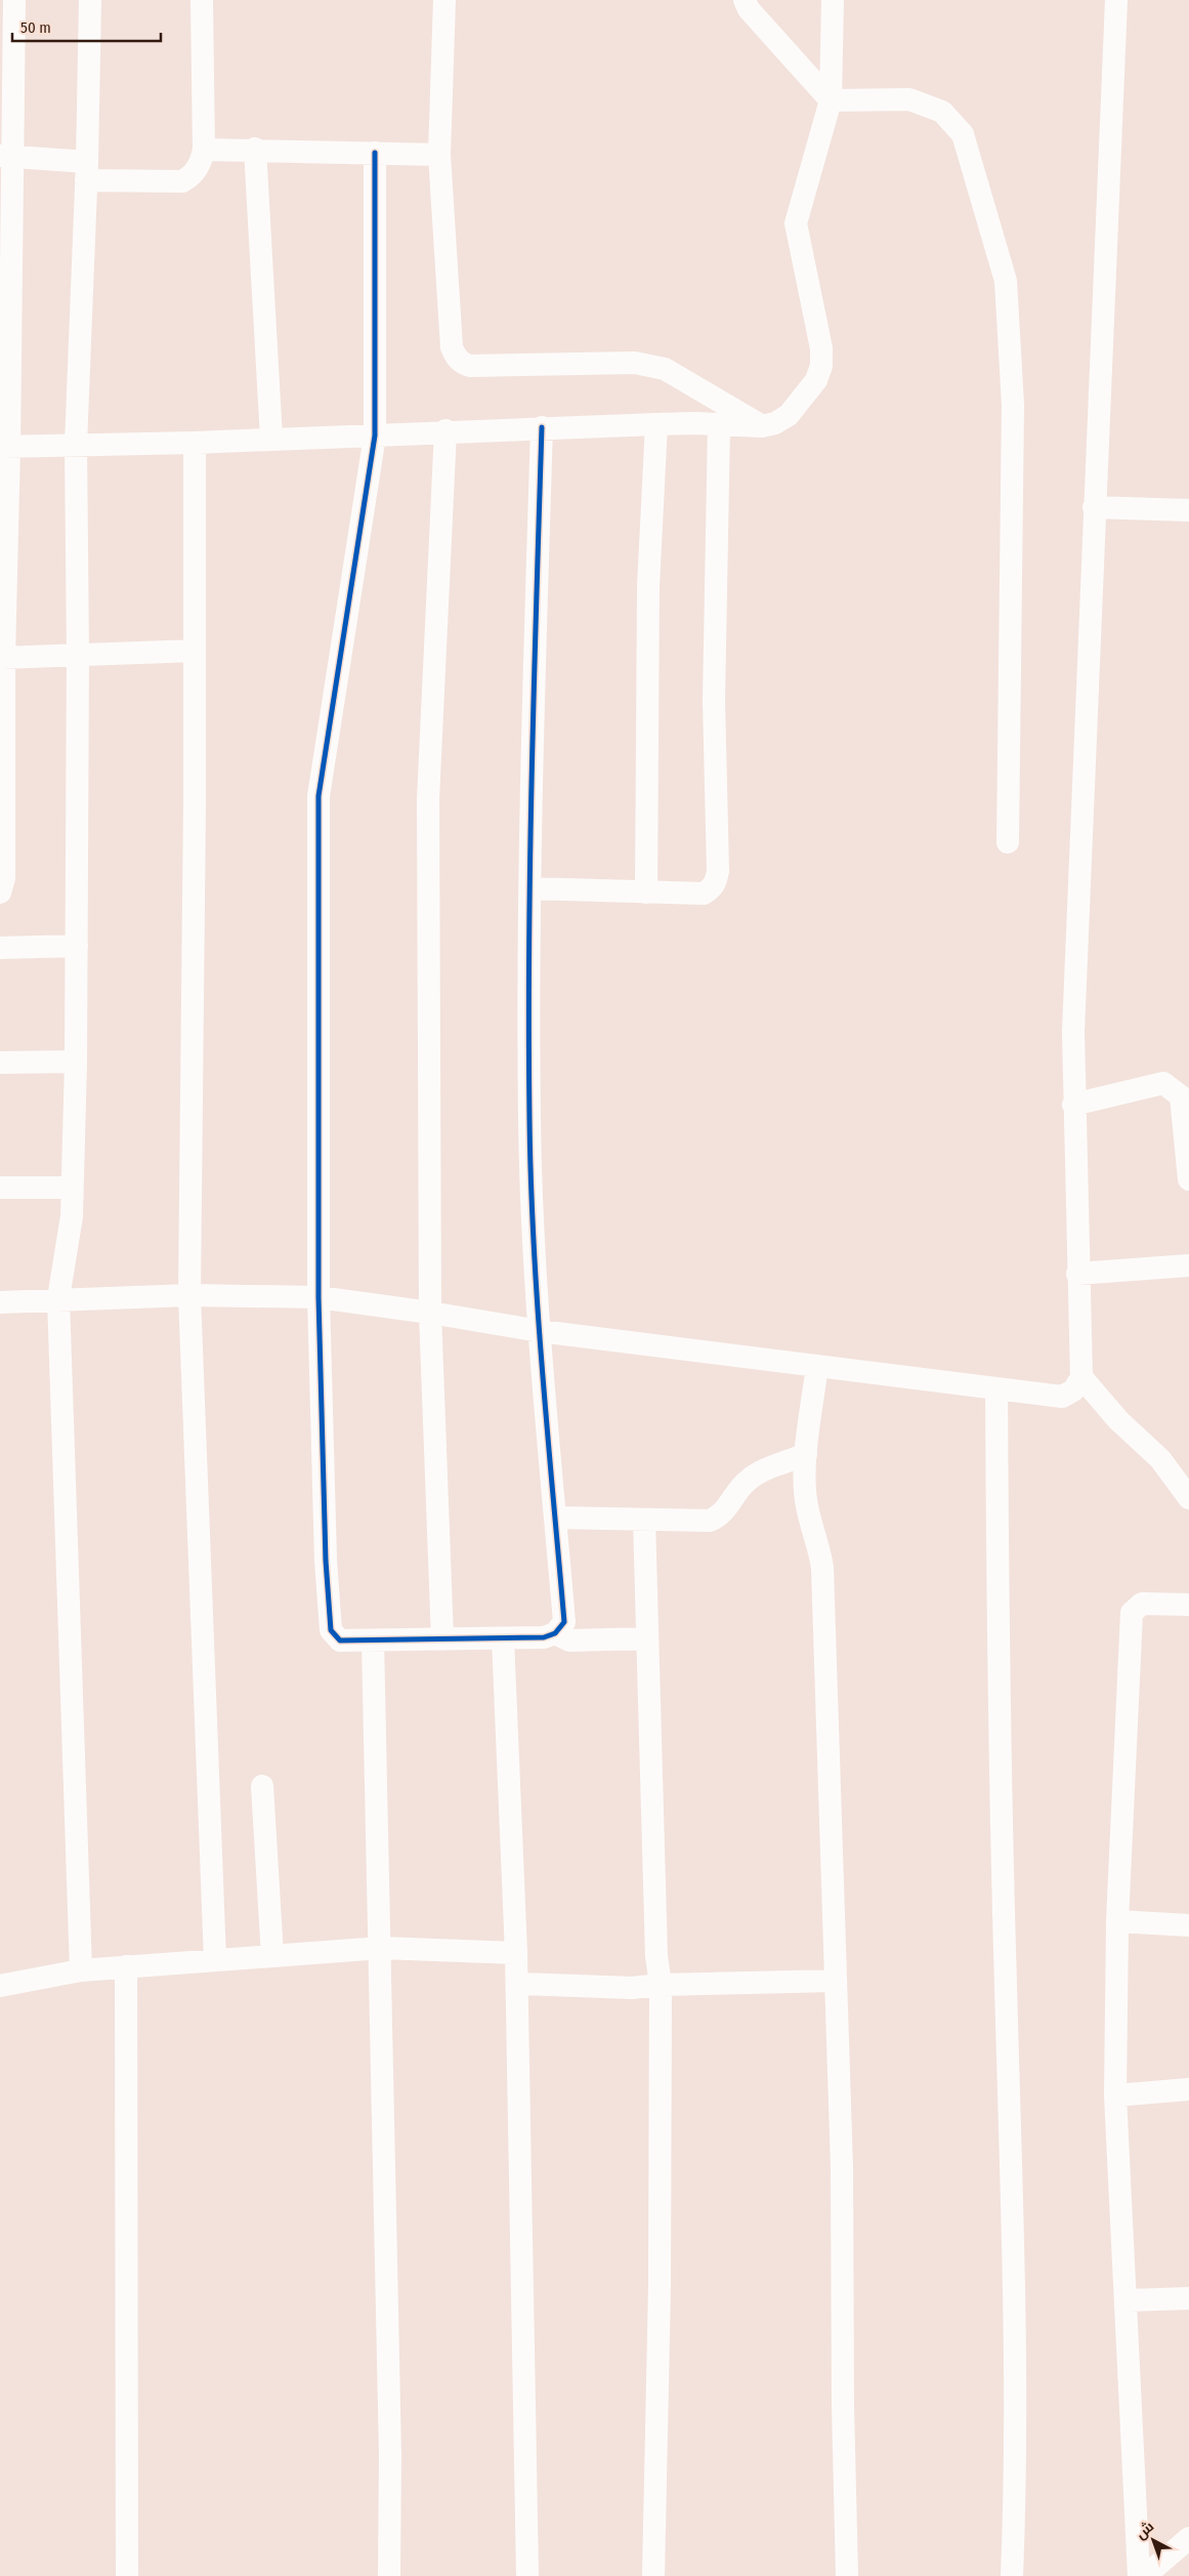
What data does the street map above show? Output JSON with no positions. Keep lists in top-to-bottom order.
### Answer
{
  "scale_bar": "50 m",
  "north": "top left"
}
